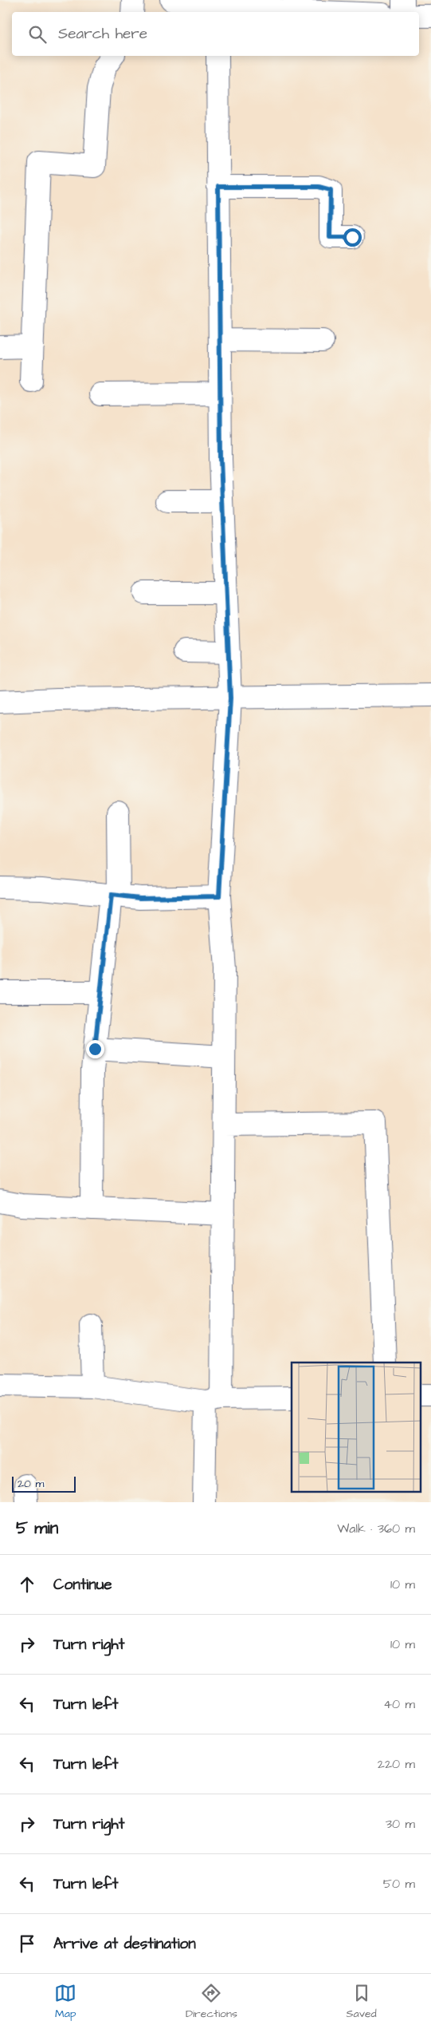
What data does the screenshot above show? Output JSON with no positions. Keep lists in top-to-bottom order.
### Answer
{
  "scale_bar": "20 m",
  "page": {
    "search": "Search here",
    "scale": "20 m",
    "heading": ["5 min", "Walk · 360 m"],
    "list": [
      ["Continue", "10 m"],
      ["Turn right", "10 m"],
      ["Turn left", "40 m"],
      ["Turn left", "220 m"],
      ["Turn right", "30 m"],
      ["Turn left", "50 m"],
      "Arrive at destination"
    ],
    "nav": ["Map", "Directions", "Saved"]
  }
}
